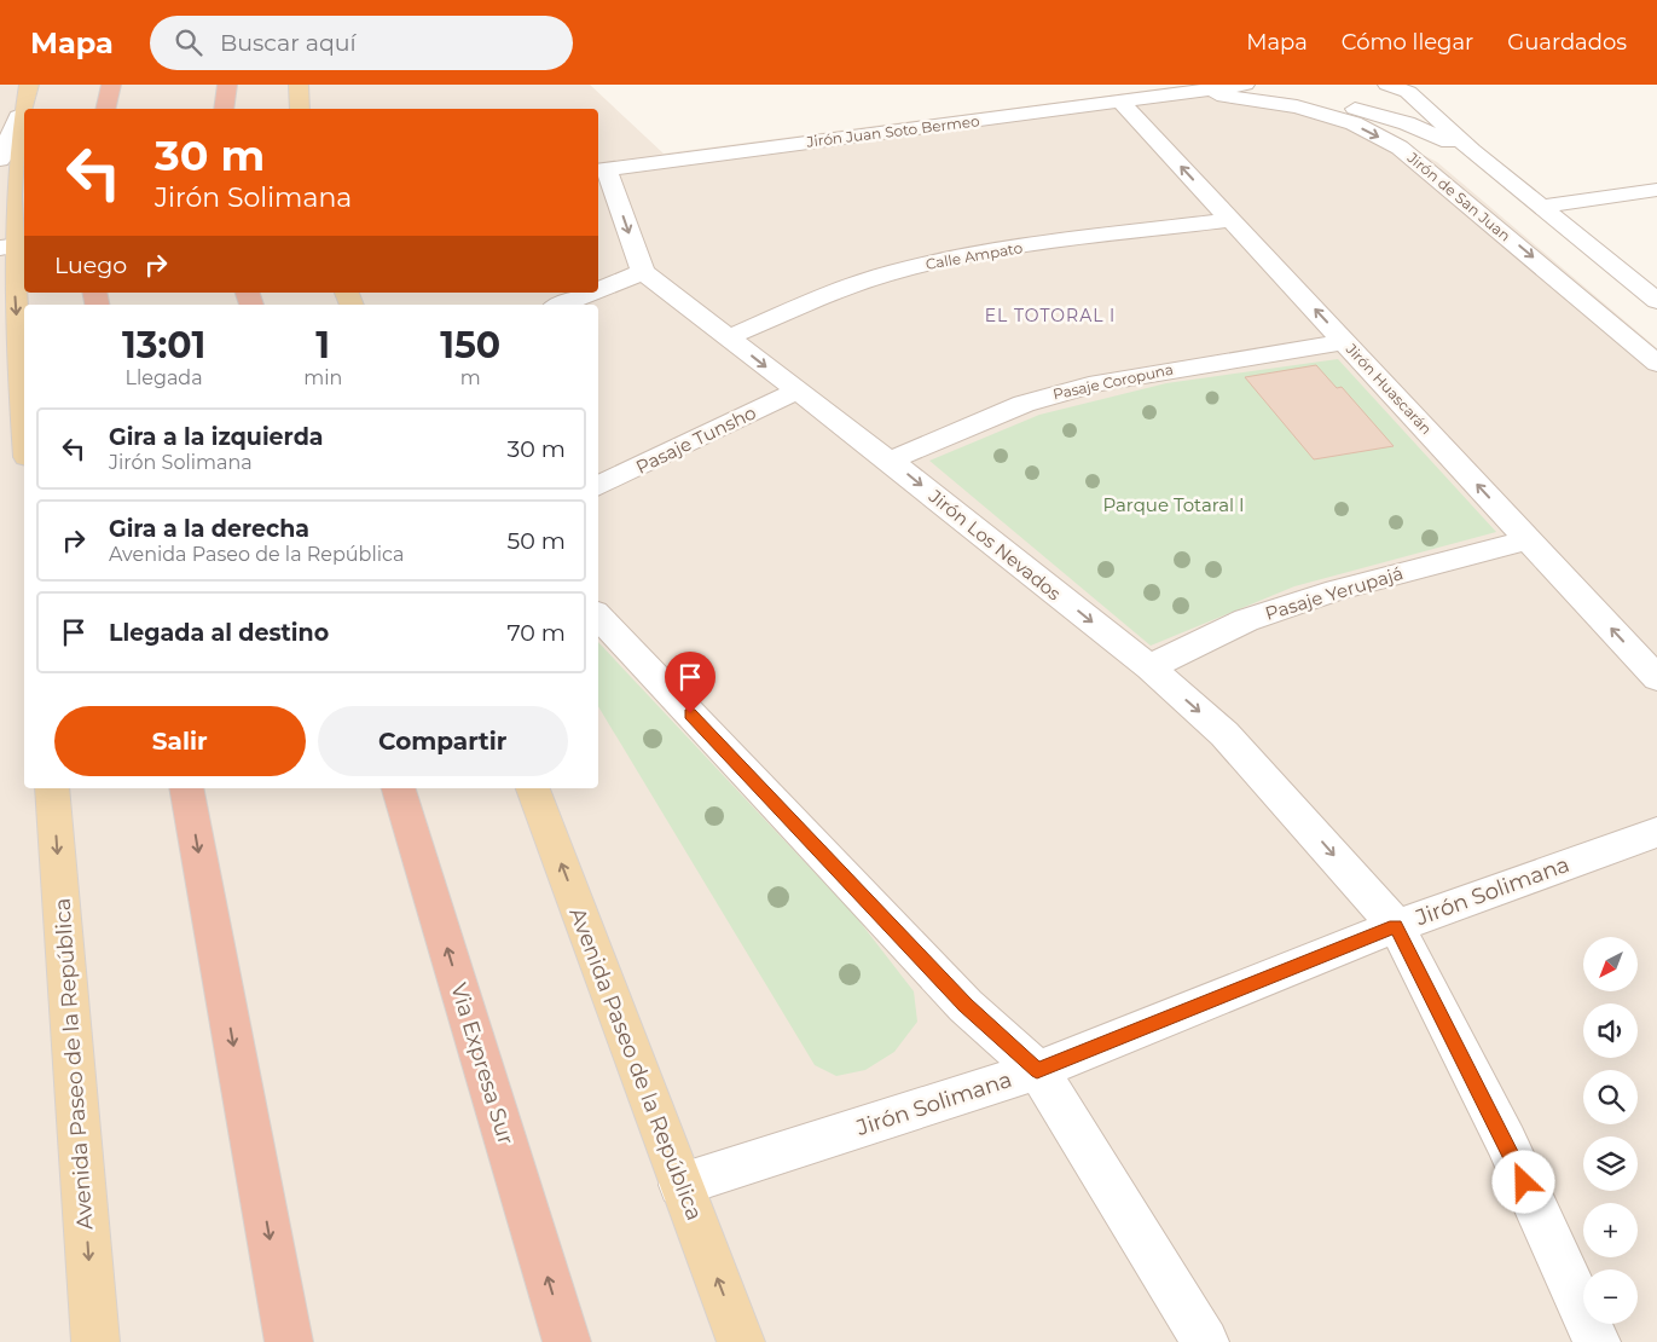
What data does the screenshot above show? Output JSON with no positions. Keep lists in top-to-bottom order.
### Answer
{
  "streets": {
    "highway": ["Via Expresa Sur"],
    "main road": ["Avenida Paseo de la República"],
    "street": [
      "Jirón Juan Soto Bermeo",
      "Jirón de San Juan",
      "Calle Ampato",
      "Pasaje Coropuna",
      "Jirón Huascarán",
      "Pasaje Tunsho",
      "Jirón Los Nevados",
      "Pasaje Yerupajá",
      "Jirón Solimana"
    ]
  },
  "crossings": [
    ["Jirón Juan Soto Bermeo", "Jirón de San Juan"],
    ["Jirón Juan Soto Bermeo", "Jirón Huascarán"],
    ["Calle Ampato", "Jirón Huascarán"],
    ["Calle Ampato", "Jirón Los Nevados"],
    ["Pasaje Coropuna", "Jirón Huascarán"],
    ["Pasaje Coropuna", "Jirón Los Nevados"],
    ["Jirón Huascarán", "Pasaje Yerupajá"],
    ["Pasaje Tunsho", "Jirón Los Nevados"],
    ["Jirón Los Nevados", "Pasaje Yerupajá"],
    ["Jirón Los Nevados", "Jirón Solimana"],
    ["Jirón Solimana", "Avenida Paseo de la República"]
  ],
  "one_way": ["Jirón Los Nevados"],
  "districts": ["EL TOTORAL I"],
  "parks": ["Parque Totaral I"],
  "north": "bottom left",
  "page": {
    "header": "Mapa",
    "search": "Buscar aquí",
    "nav": ["Mapa", "Cómo llegar", "Guardados"],
    "turn": ["30 m", "Jirón Solimana"],
    "then": "Luego",
    "eta": [
      "13:01",
      "Llegada",
      "1",
      "min",
      "150",
      "m"
    ],
    "list": [
      {
        "name": "Gira a la izquierda",
        "note": "Jirón Solimana",
        "value": "30 m"
      },
      {
        "name": "Gira a la derecha",
        "note": "Avenida Paseo de la República",
        "value": "50 m"
      },
      {
        "name": "Llegada al destino",
        "value": "70 m"
      }
    ],
    "buttons": ["Salir", "Compartir"],
    "map_buttons": ["+", "−"]
  }
}
